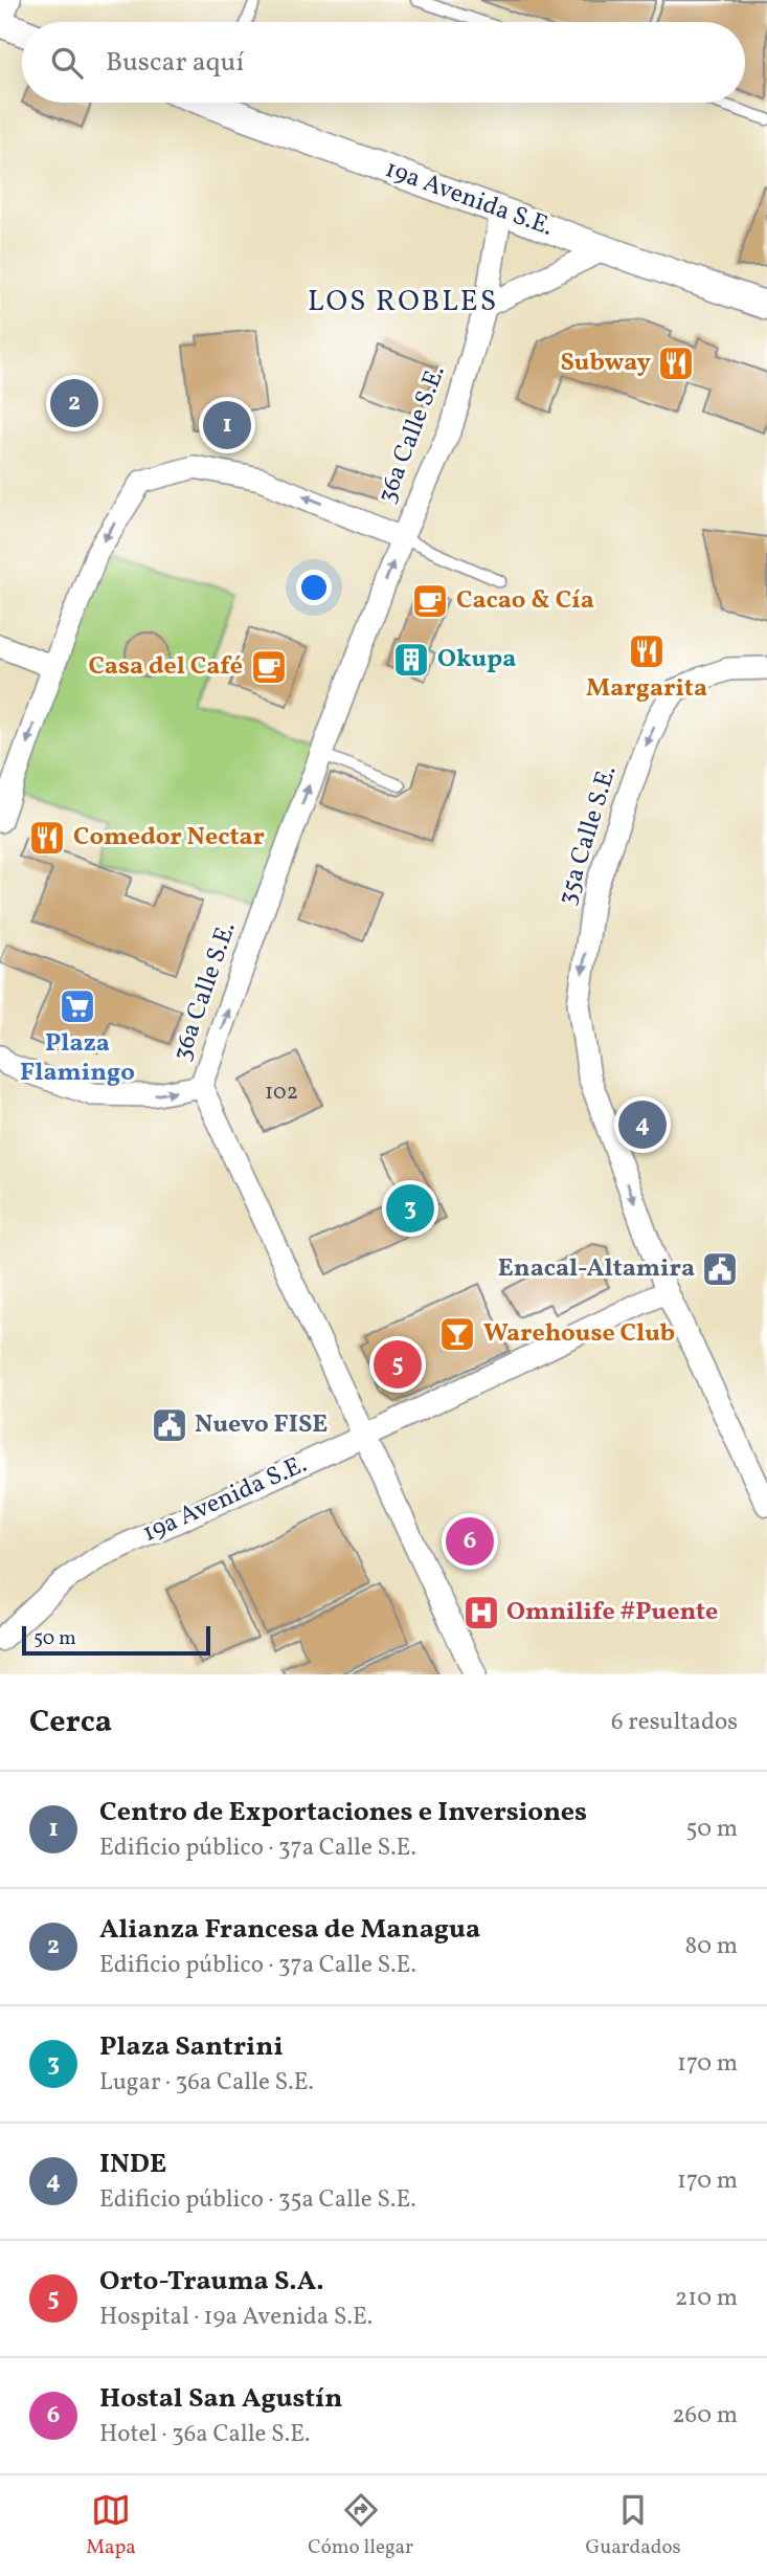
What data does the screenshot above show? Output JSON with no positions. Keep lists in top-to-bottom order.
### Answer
{
  "streets": {
    "street": ["19a Avenida S.E.", "36a Calle S.E.", "35a Calle S.E."]
  },
  "crossings": [
    ["19a Avenida S.E.", "36a Calle S.E."],
    ["19a Avenida S.E.", "35a Calle S.E."]
  ],
  "one_way": ["36a Calle S.E.", "35a Calle S.E."],
  "districts": ["LOS ROBLES"],
  "places": {
    "restaurant": ["Subway", "Margarita", "Comedor Nectar"],
    "cafe": ["Cacao & Cía", "Casa del Café"],
    "building": ["Okupa"],
    "supermarket": ["Plaza Flamingo"],
    "public building": ["Enacal-Altamira", "Nuevo FISE"],
    "bar": ["Warehouse Club"],
    "hospital": ["Omnilife #Puente"]
  },
  "house_numbers": ["102"],
  "scale_bar": "50 m",
  "page": {
    "search": "Buscar aquí",
    "pins": [
      "2",
      "1",
      "4",
      "3",
      "5",
      "6"
    ],
    "scale": "50 m",
    "heading": ["Cerca", "6 resultados"],
    "list": [
      {
        "mark": "1",
        "name": "Centro de Exportaciones e Inversiones",
        "note": "Edificio público · 37a Calle S.E.",
        "value": "50 m"
      },
      {
        "mark": "2",
        "name": "Alianza Francesa de Managua",
        "note": "Edificio público · 37a Calle S.E.",
        "value": "80 m"
      },
      {
        "mark": "3",
        "name": "Plaza Santrini",
        "note": "Lugar · 36a Calle S.E.",
        "value": "170 m"
      },
      {
        "mark": "4",
        "name": "INDE",
        "note": "Edificio público · 35a Calle S.E.",
        "value": "170 m"
      },
      {
        "mark": "5",
        "name": "Orto-Trauma S.A.",
        "note": "Hospital · 19a Avenida S.E.",
        "value": "210 m"
      },
      {
        "mark": "6",
        "name": "Hostal San Agustín",
        "note": "Hotel · 36a Calle S.E.",
        "value": "260 m"
      }
    ],
    "nav": ["Mapa", "Cómo llegar", "Guardados"]
  }
}
